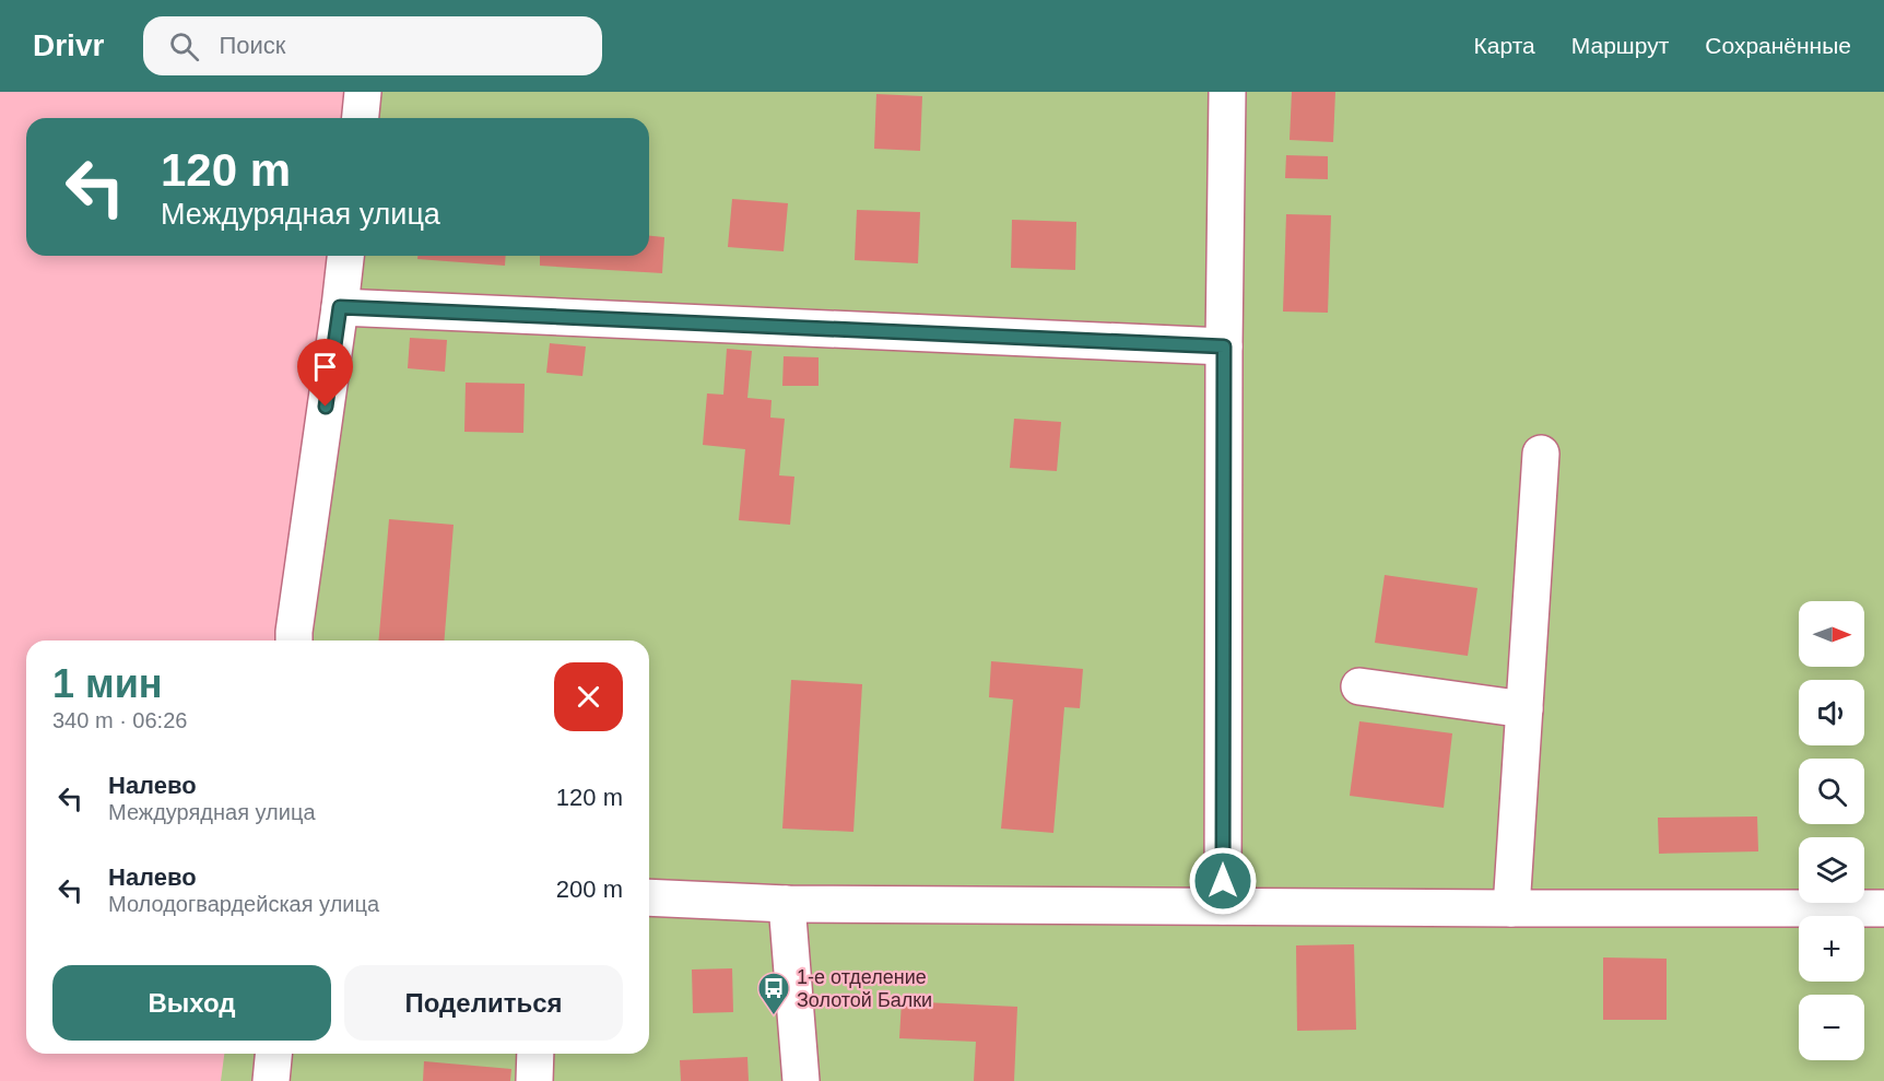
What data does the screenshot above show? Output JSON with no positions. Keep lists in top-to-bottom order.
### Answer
{
  "places": {
    "bus stop": ["1-е отделение Золотой Балки"]
  },
  "north": "right",
  "page": {
    "header": "Drivr",
    "search": "Поиск",
    "nav": ["Карта", "Маршрут", "Сохранённые"],
    "turn": ["120 m", "Междурядная улица"],
    "map_buttons": ["+", "−"],
    "heading": ["1 мин", "340 m · 06:26"],
    "list": [
      {
        "name": "Налево",
        "note": "Междурядная улица",
        "value": "120 m"
      },
      {
        "name": "Налево",
        "note": "Молодогвардейская улица",
        "value": "200 m"
      }
    ],
    "buttons": ["Выход", "Поделиться"]
  }
}
